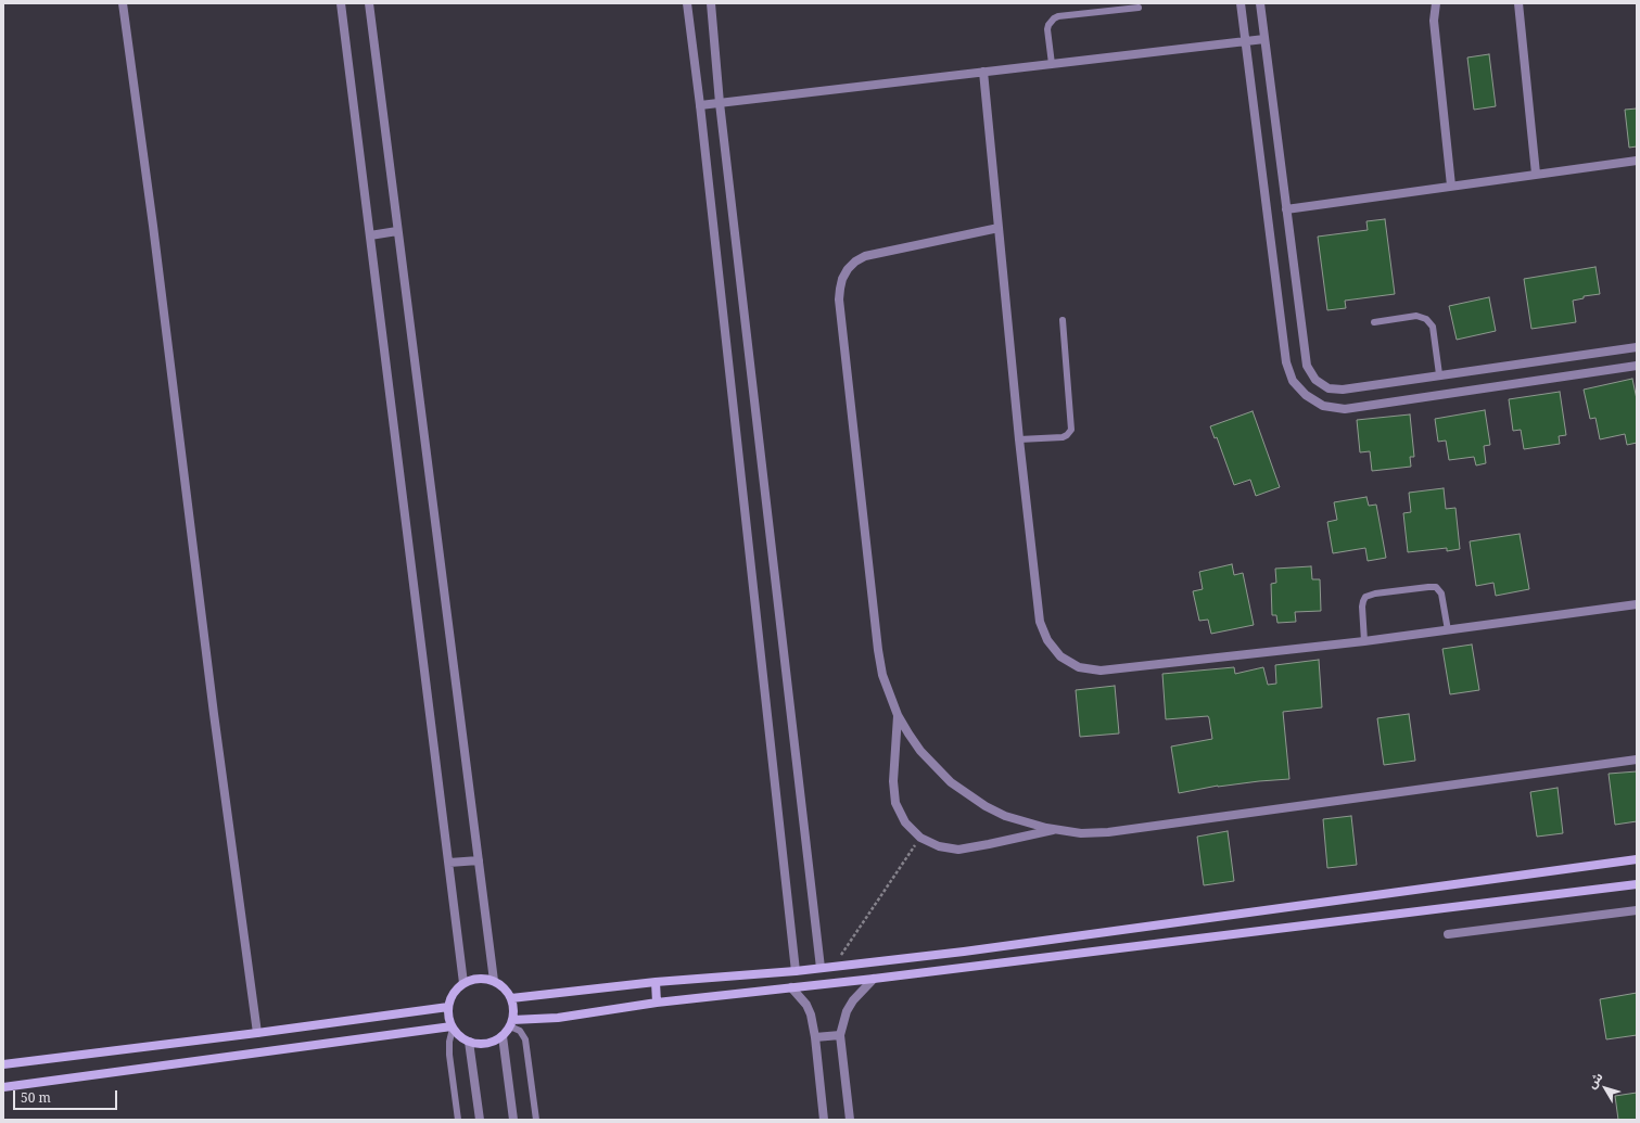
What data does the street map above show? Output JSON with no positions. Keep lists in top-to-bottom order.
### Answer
{
  "scale_bar": "50 m",
  "north": "top left"
}
